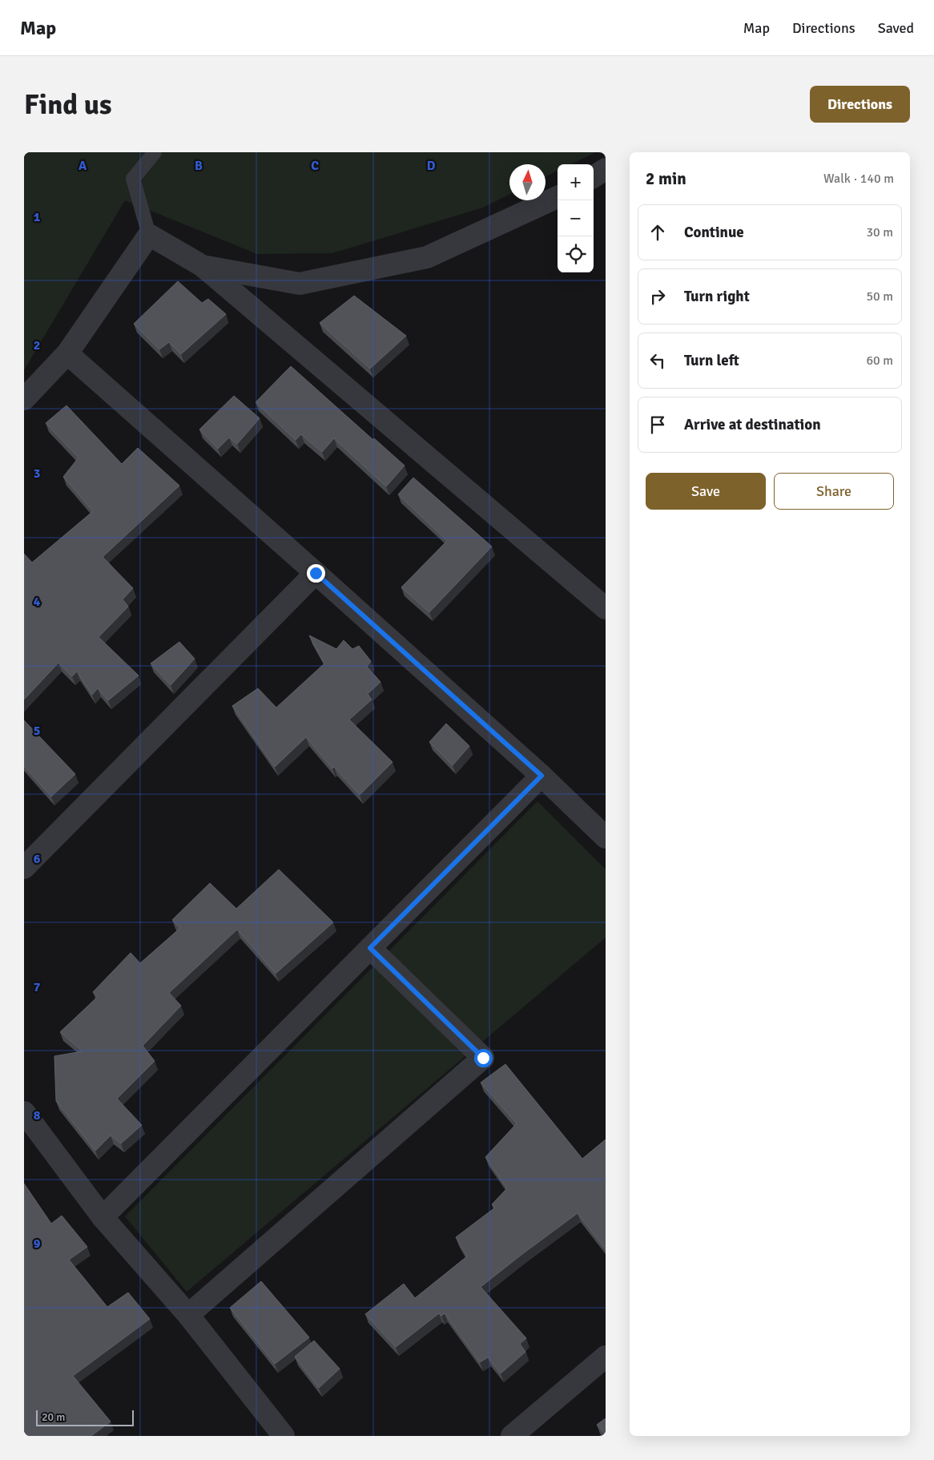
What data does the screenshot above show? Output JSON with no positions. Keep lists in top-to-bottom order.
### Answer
{
  "scale_bar": "20 m",
  "north": "top",
  "page": {
    "header": "Map",
    "nav": ["Map", "Directions", "Saved"],
    "buttons": [
      "Directions",
      ["Save", "Share"]
    ],
    "title": "Find us",
    "heading": ["2 min", "Walk · 140 m"],
    "map_buttons": ["+", "−"],
    "list": [
      ["Continue", "30 m"],
      ["Turn right", "50 m"],
      ["Turn left", "60 m"],
      "Arrive at destination"
    ],
    "scale": "20 m"
  },
  "grid": {
    "columns": [
      "A",
      "B",
      "C",
      "D"
    ],
    "rows": [
      "1",
      "2",
      "3",
      "4",
      "5",
      "6",
      "7",
      "8",
      "9"
    ]
  }
}
